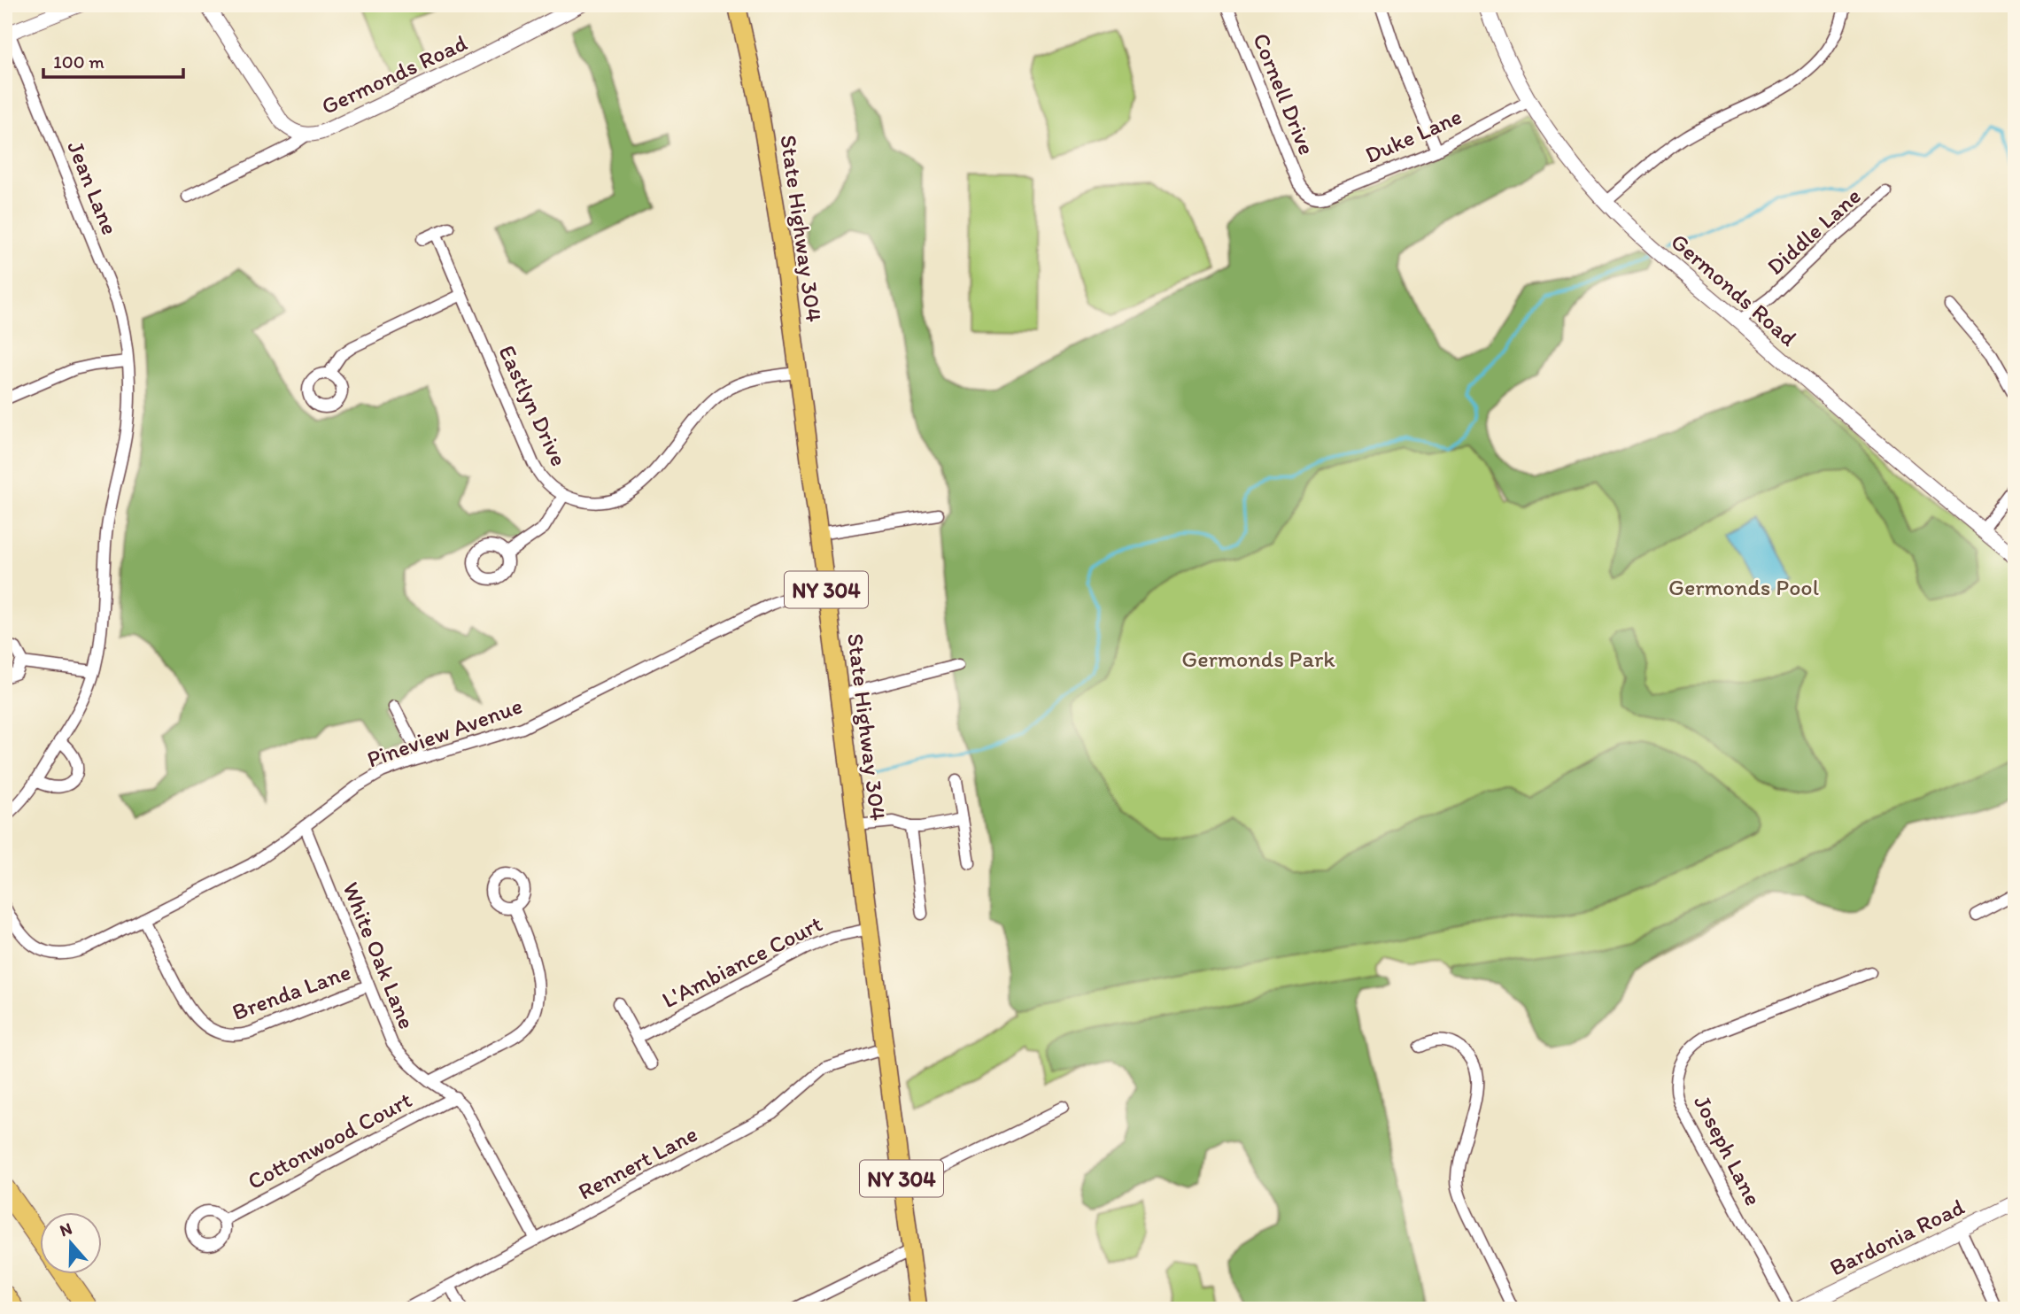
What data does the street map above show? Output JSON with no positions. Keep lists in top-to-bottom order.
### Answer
{
  "streets": {
    "main road": ["State Highway 304", "NY 304"],
    "street": [
      "Germonds Road",
      "Cornell Drive",
      "Duke Lane",
      "Jean Lane",
      "Diddle Lane",
      "Eastlyn Drive",
      "Pineview Avenue",
      "White Oak Lane",
      "L'Ambiance Court",
      "Brenda Lane",
      "Cottonwood Court",
      "Joseph Lane",
      "Rennert Lane",
      "Bardonia Road"
    ]
  },
  "crossings": [
    ["Germonds Road", "Duke Lane"],
    ["Germonds Road", "Diddle Lane"],
    ["Cornell Drive", "Duke Lane"],
    ["State Highway 304", "Eastlyn Drive"],
    ["State Highway 304", "Pineview Avenue"],
    ["State Highway 304", "L'Ambiance Court"],
    ["State Highway 304", "Rennert Lane"],
    ["Pineview Avenue", "White Oak Lane"],
    ["Pineview Avenue", "Brenda Lane"],
    ["White Oak Lane", "Brenda Lane"],
    ["White Oak Lane", "Cottonwood Court"],
    ["White Oak Lane", "Rennert Lane"]
  ],
  "parks": ["Germonds Pool", "Germonds Park"],
  "scale_bar": "100 m",
  "north": "top"
}
